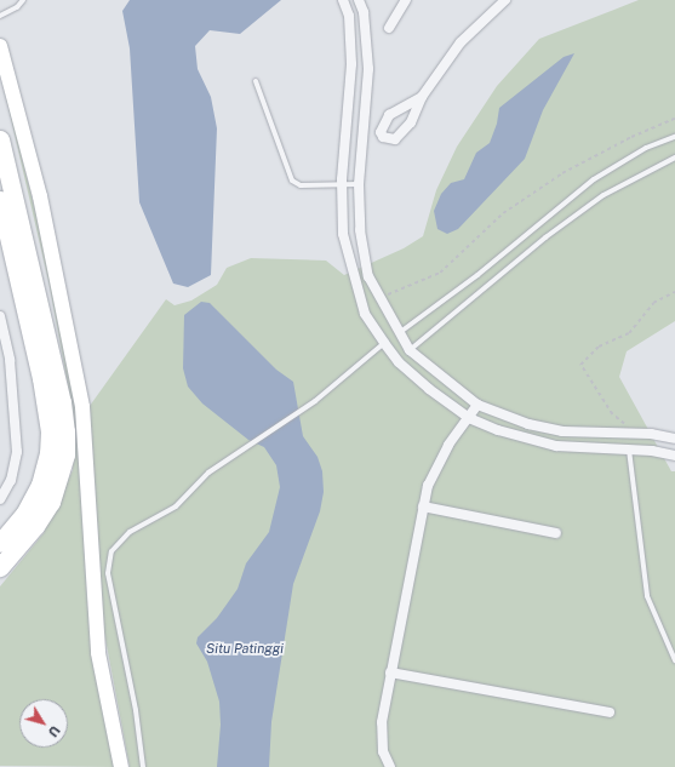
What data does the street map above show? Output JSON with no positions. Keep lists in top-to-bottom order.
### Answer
{
  "water": ["Situ Patinggi"],
  "north": "bottom right"
}
